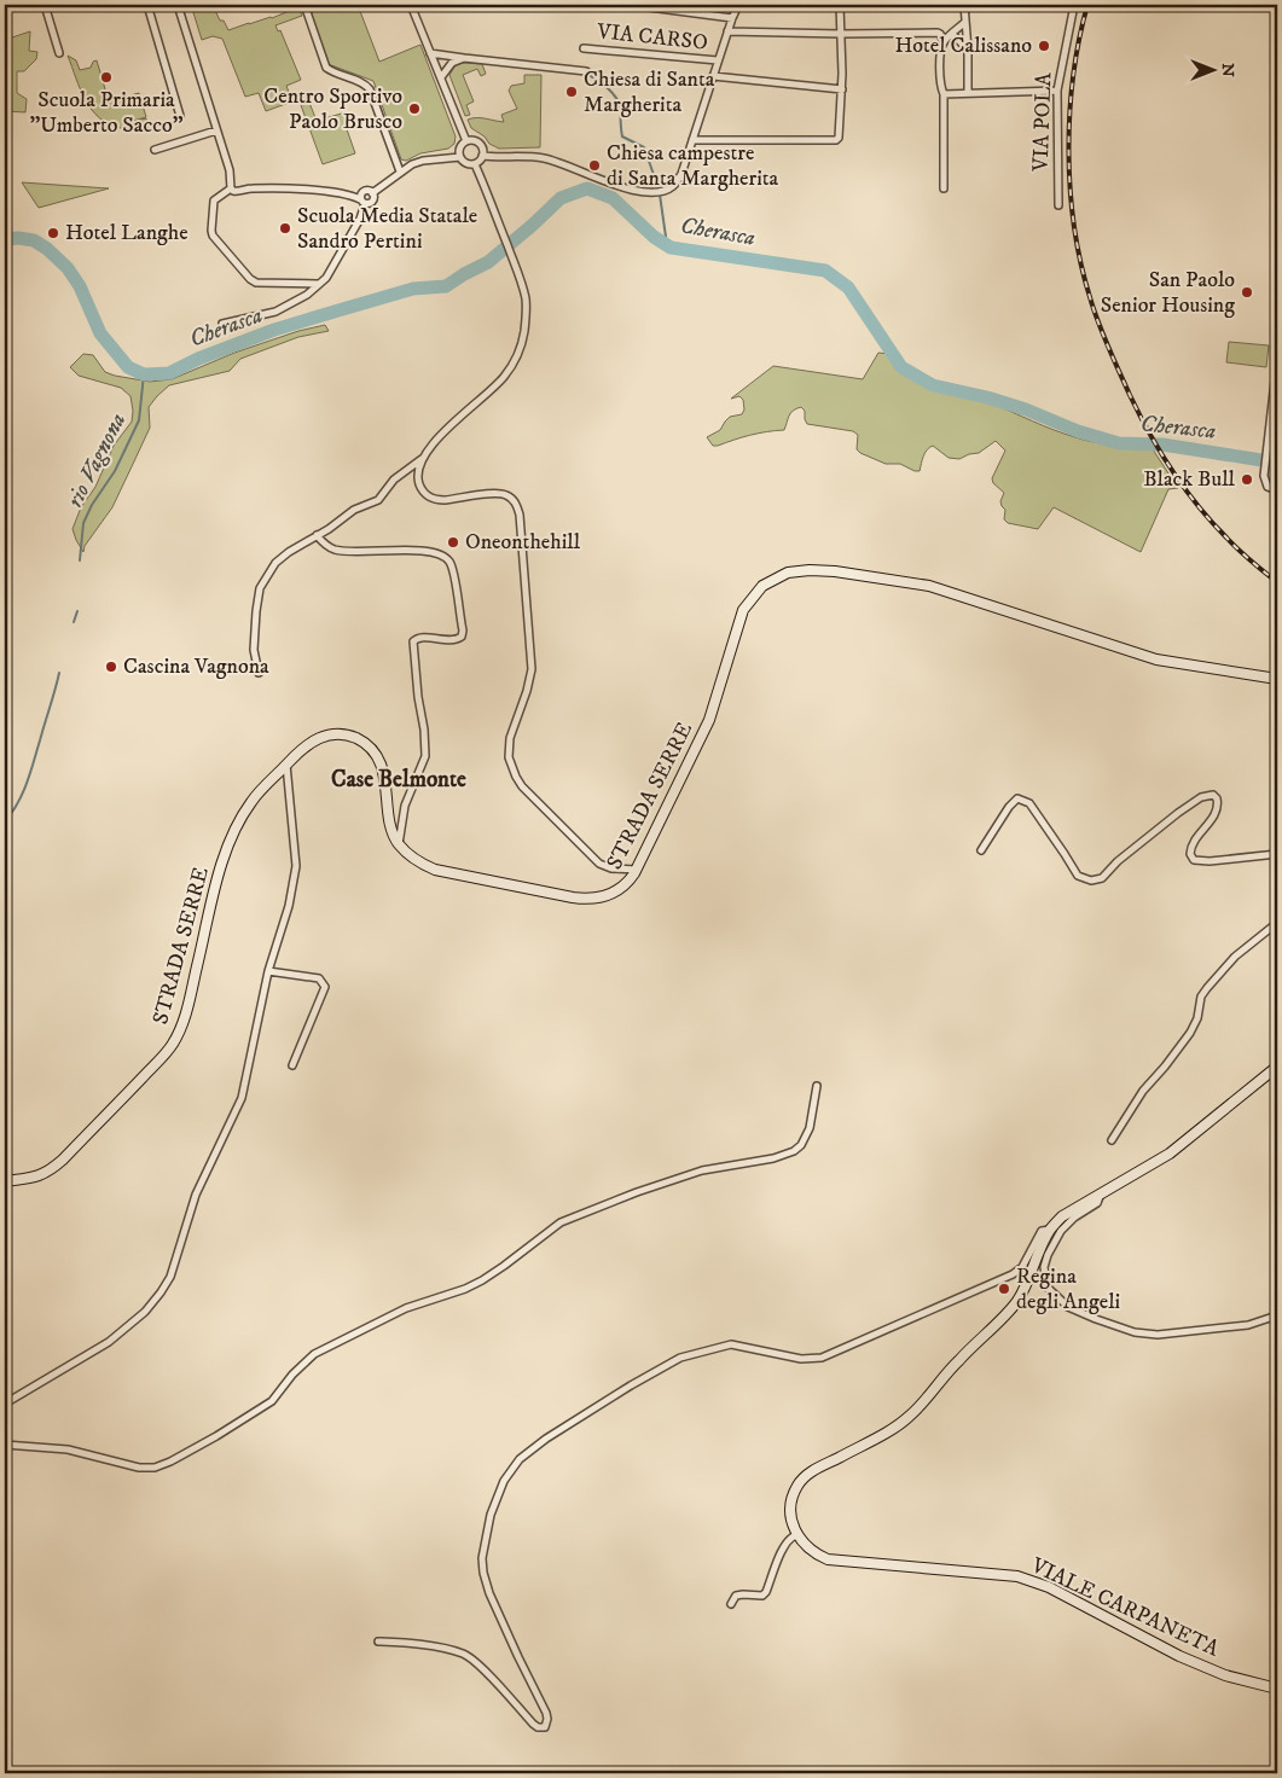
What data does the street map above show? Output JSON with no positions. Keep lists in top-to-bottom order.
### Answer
{
  "streets": {
    "main road": ["STRADA SERRE", "VIALE CARPANETA"],
    "street": ["VIA CARSO", "VIA POLA"]
  },
  "districts": ["Case Belmonte"],
  "water": ["Cherasca", "rio Vagnona"],
  "places": [
    "Hotel Calissano",
    "Scuola Primaria \"Umberto Sacco\"",
    "Chiesa di Santa Margherita",
    "Centro Sportivo Paolo Brusco",
    "Chiesa campestre di Santa Margherita",
    "Scuola Media Statale Sandro Pertini",
    "Hotel Langhe",
    "San Paolo Senior Housing",
    "Black Bull",
    "Oneonthehill",
    "Cascina Vagnona",
    "Regina degli Angeli"
  ],
  "north": "right"
}
